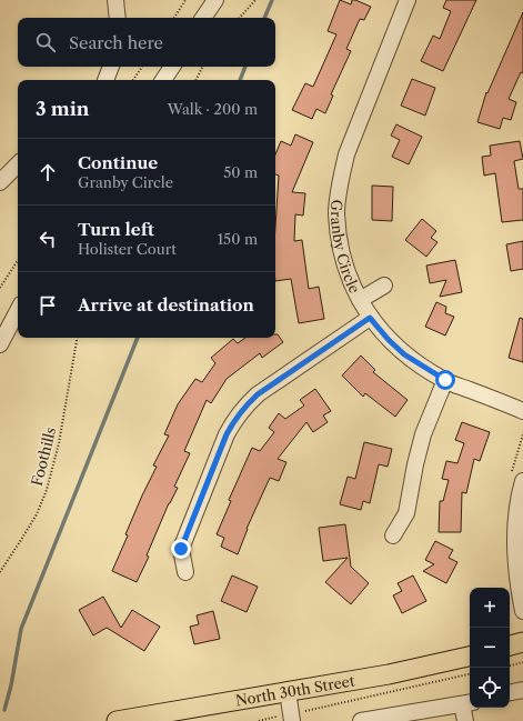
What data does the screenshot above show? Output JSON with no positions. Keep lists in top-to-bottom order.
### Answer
{
  "streets": {
    "main road": ["North 30th Street"],
    "street": ["Granby Circle"],
    "path": ["Foothills"]
  },
  "page": {
    "search": "Search here",
    "heading": ["3 min", "Walk · 200 m"],
    "list": [
      ["Continue", "Granby Circle", "50 m"],
      ["Turn left", "Holister Court", "150 m"],
      "Arrive at destination"
    ],
    "map_buttons": ["+", "−"]
  }
}
